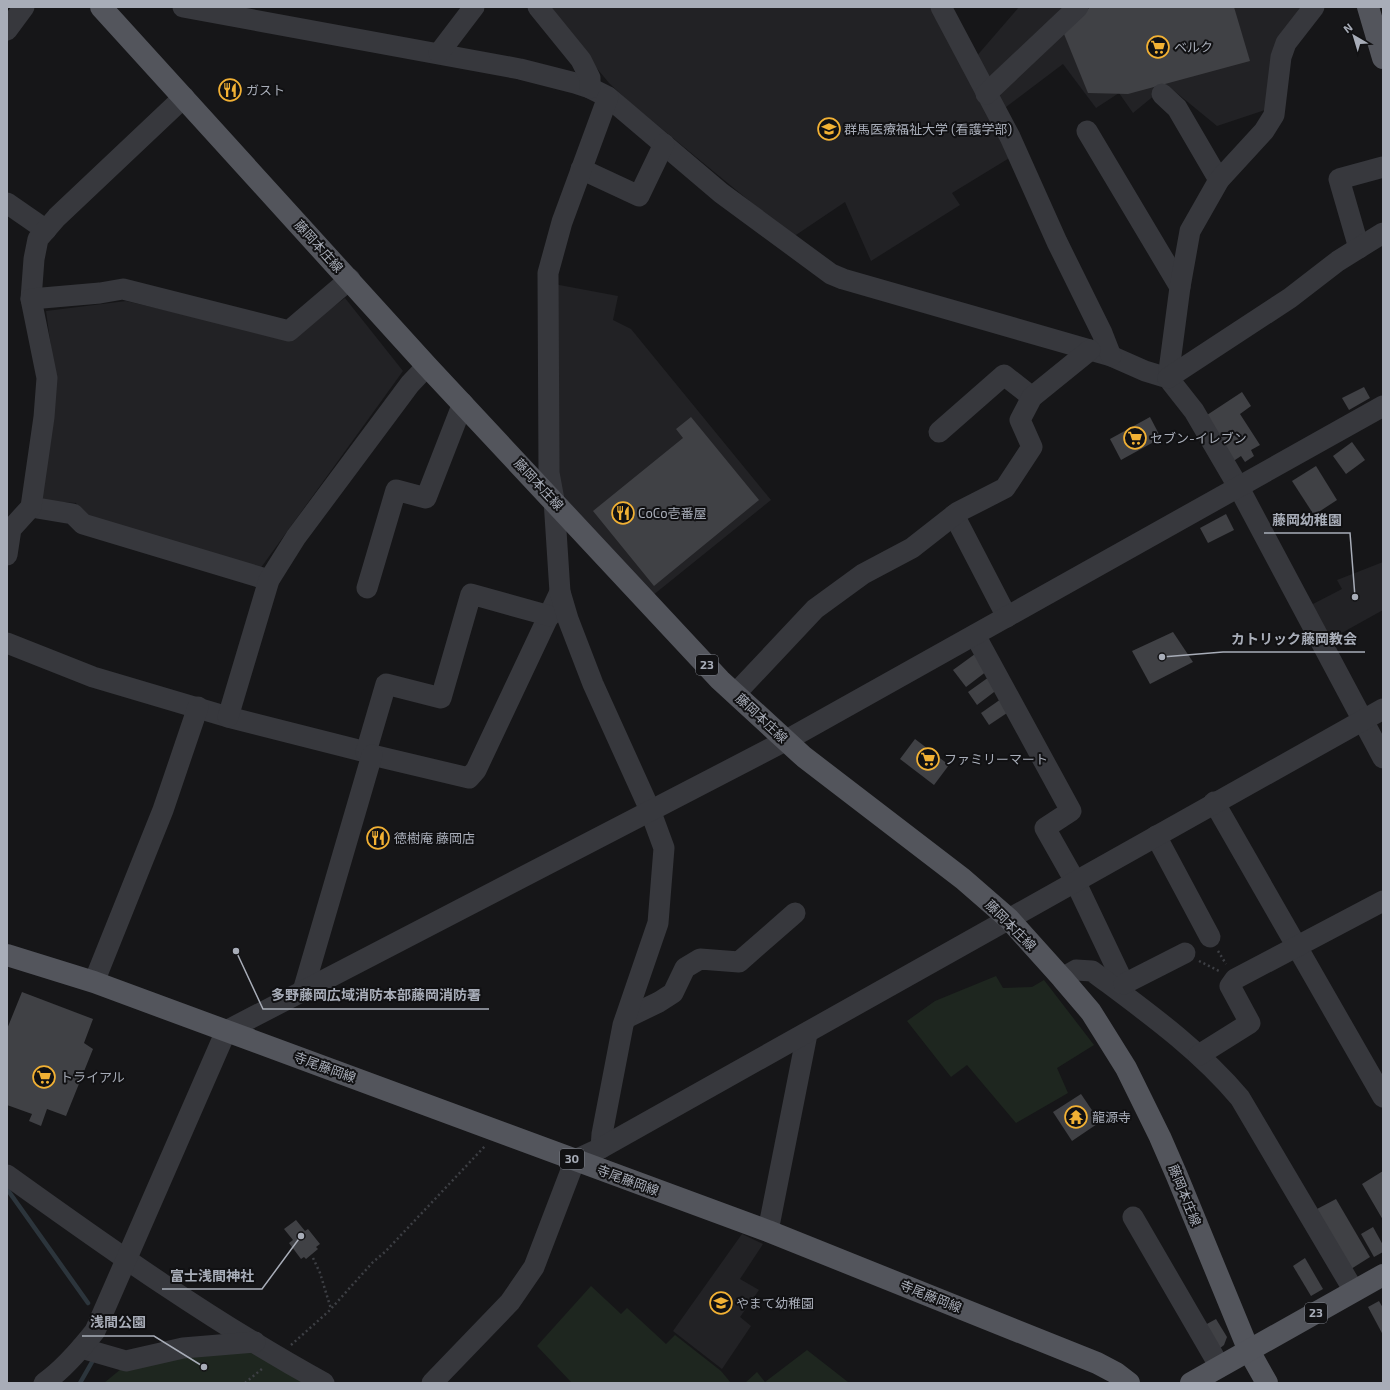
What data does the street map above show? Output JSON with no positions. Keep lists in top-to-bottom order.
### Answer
{
  "streets": {
    "main road": [
      "藤岡本庄線",
      "23",
      "寺尾藤岡線",
      "30"
    ]
  },
  "crossings": [
    ["藤岡本庄線", "23"]
  ],
  "places": {
    "supermarket": [
      "ベルク",
      "セブン-イレブン",
      "ファミリーマート",
      "トライアル"
    ],
    "restaurant": ["ガスト", "CoCo壱番屋", "徳樹庵 藤岡店"],
    "school or university": ["群馬医療福祉大学 (看護学部)", "やまて幼稚園"],
    "other": [
      "藤岡幼稚園",
      "カトリック藤岡教会",
      "多野藤岡広域消防本部藤岡消防署",
      "富士浅間神社",
      "浅間公園"
    ],
    "temple": ["龍源寺"]
  },
  "north": "top left"
}
